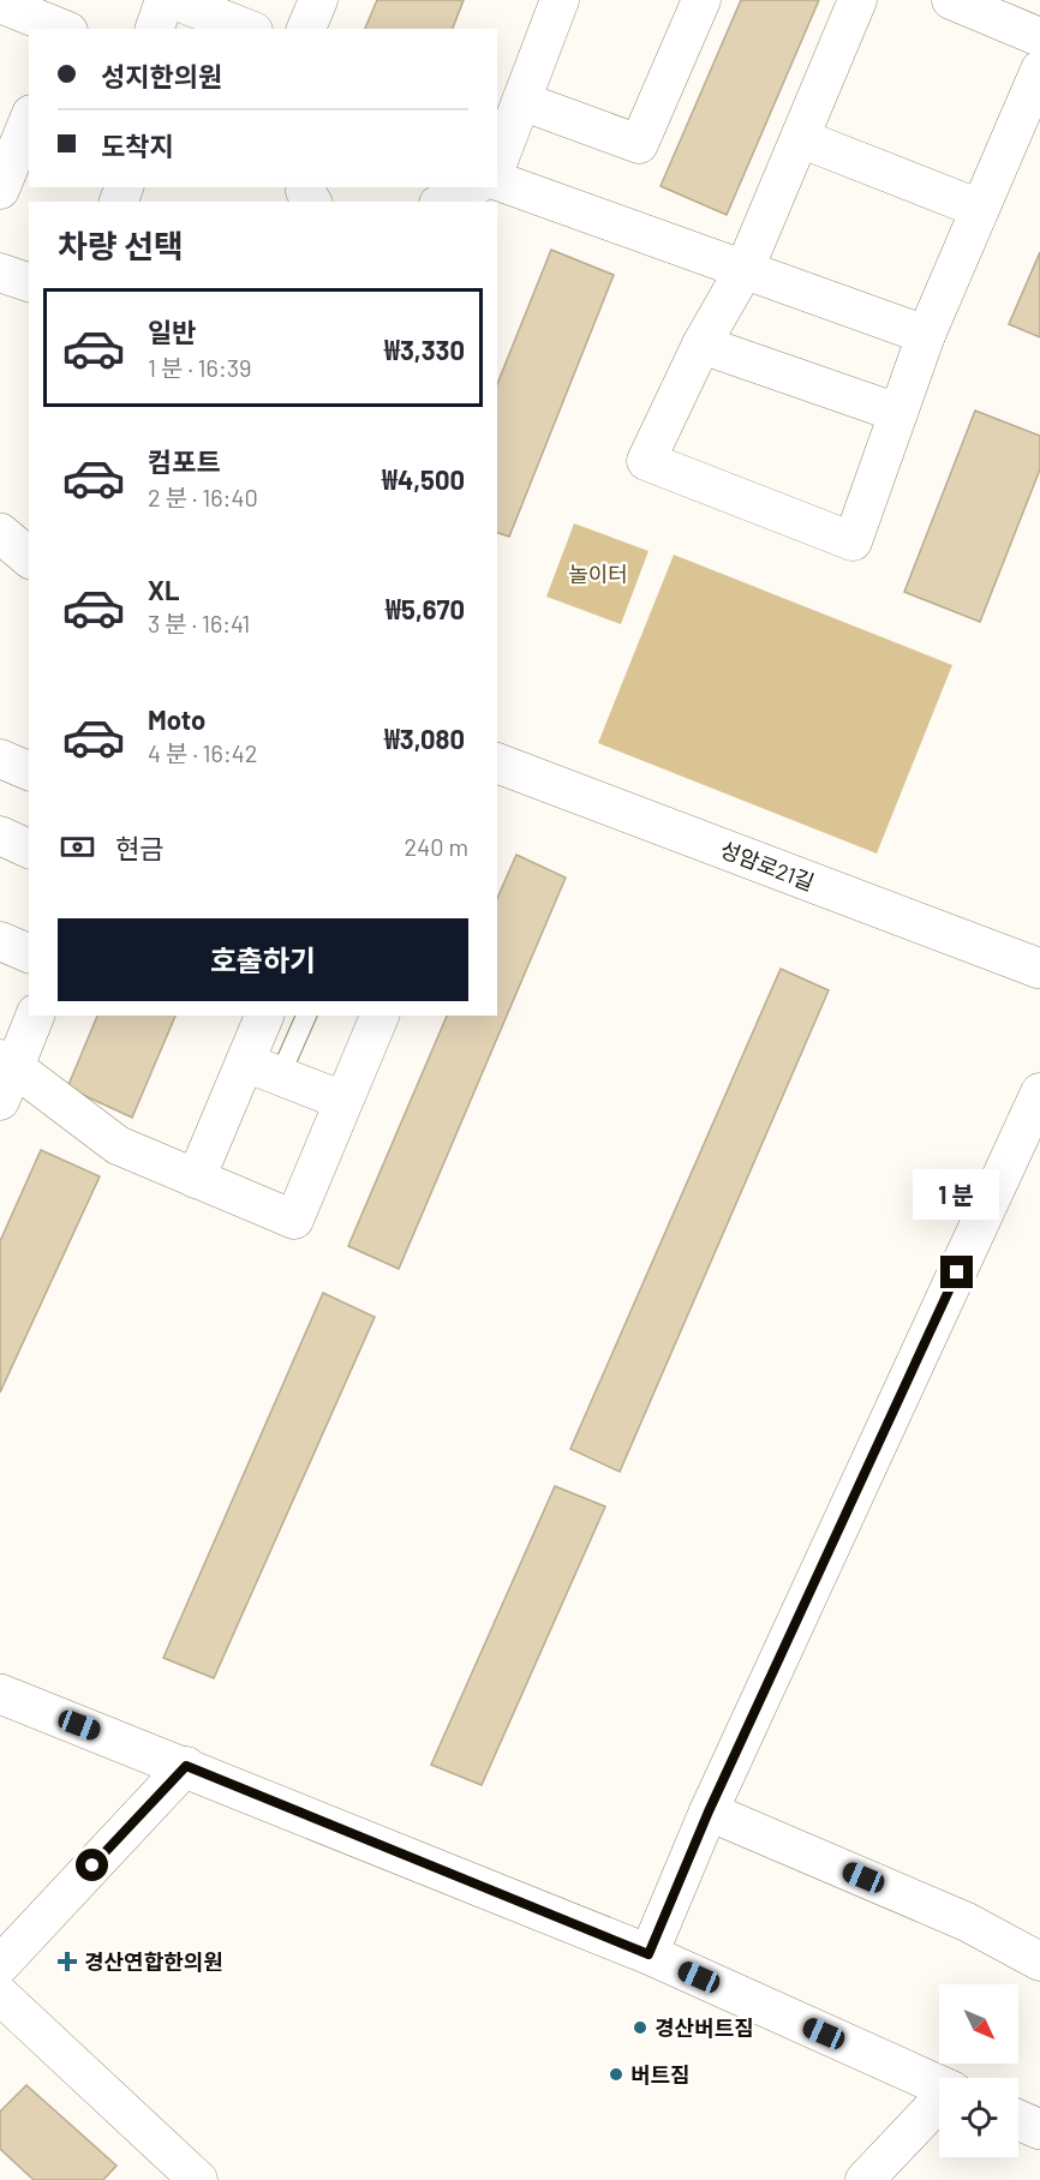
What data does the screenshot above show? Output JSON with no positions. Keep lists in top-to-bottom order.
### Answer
{
  "streets": {
    "street": ["성암로21길"]
  },
  "parks": ["놀이터"],
  "places": {
    "health": ["경산연합한의원"],
    "other": ["경산버트짐", "버트짐"]
  },
  "north": "bottom right",
  "page": {
    "banner": ["성지한의원", "도착지"],
    "heading": "차량 선택",
    "list": [
      {
        "name": "일반",
        "note": "1 분 · 16:39",
        "value": "₩3,330"
      },
      {
        "name": "컴포트",
        "note": "2 분 · 16:40",
        "value": "₩4,500"
      },
      {
        "name": "XL",
        "note": "3 분 · 16:41",
        "value": "₩5,670"
      },
      {
        "name": "Moto",
        "note": "4 분 · 16:42",
        "value": "₩3,080"
      }
    ],
    "pay": ["현금", "240 m"],
    "buttons": "호출하기",
    "bubble": "1 분"
  }
}
